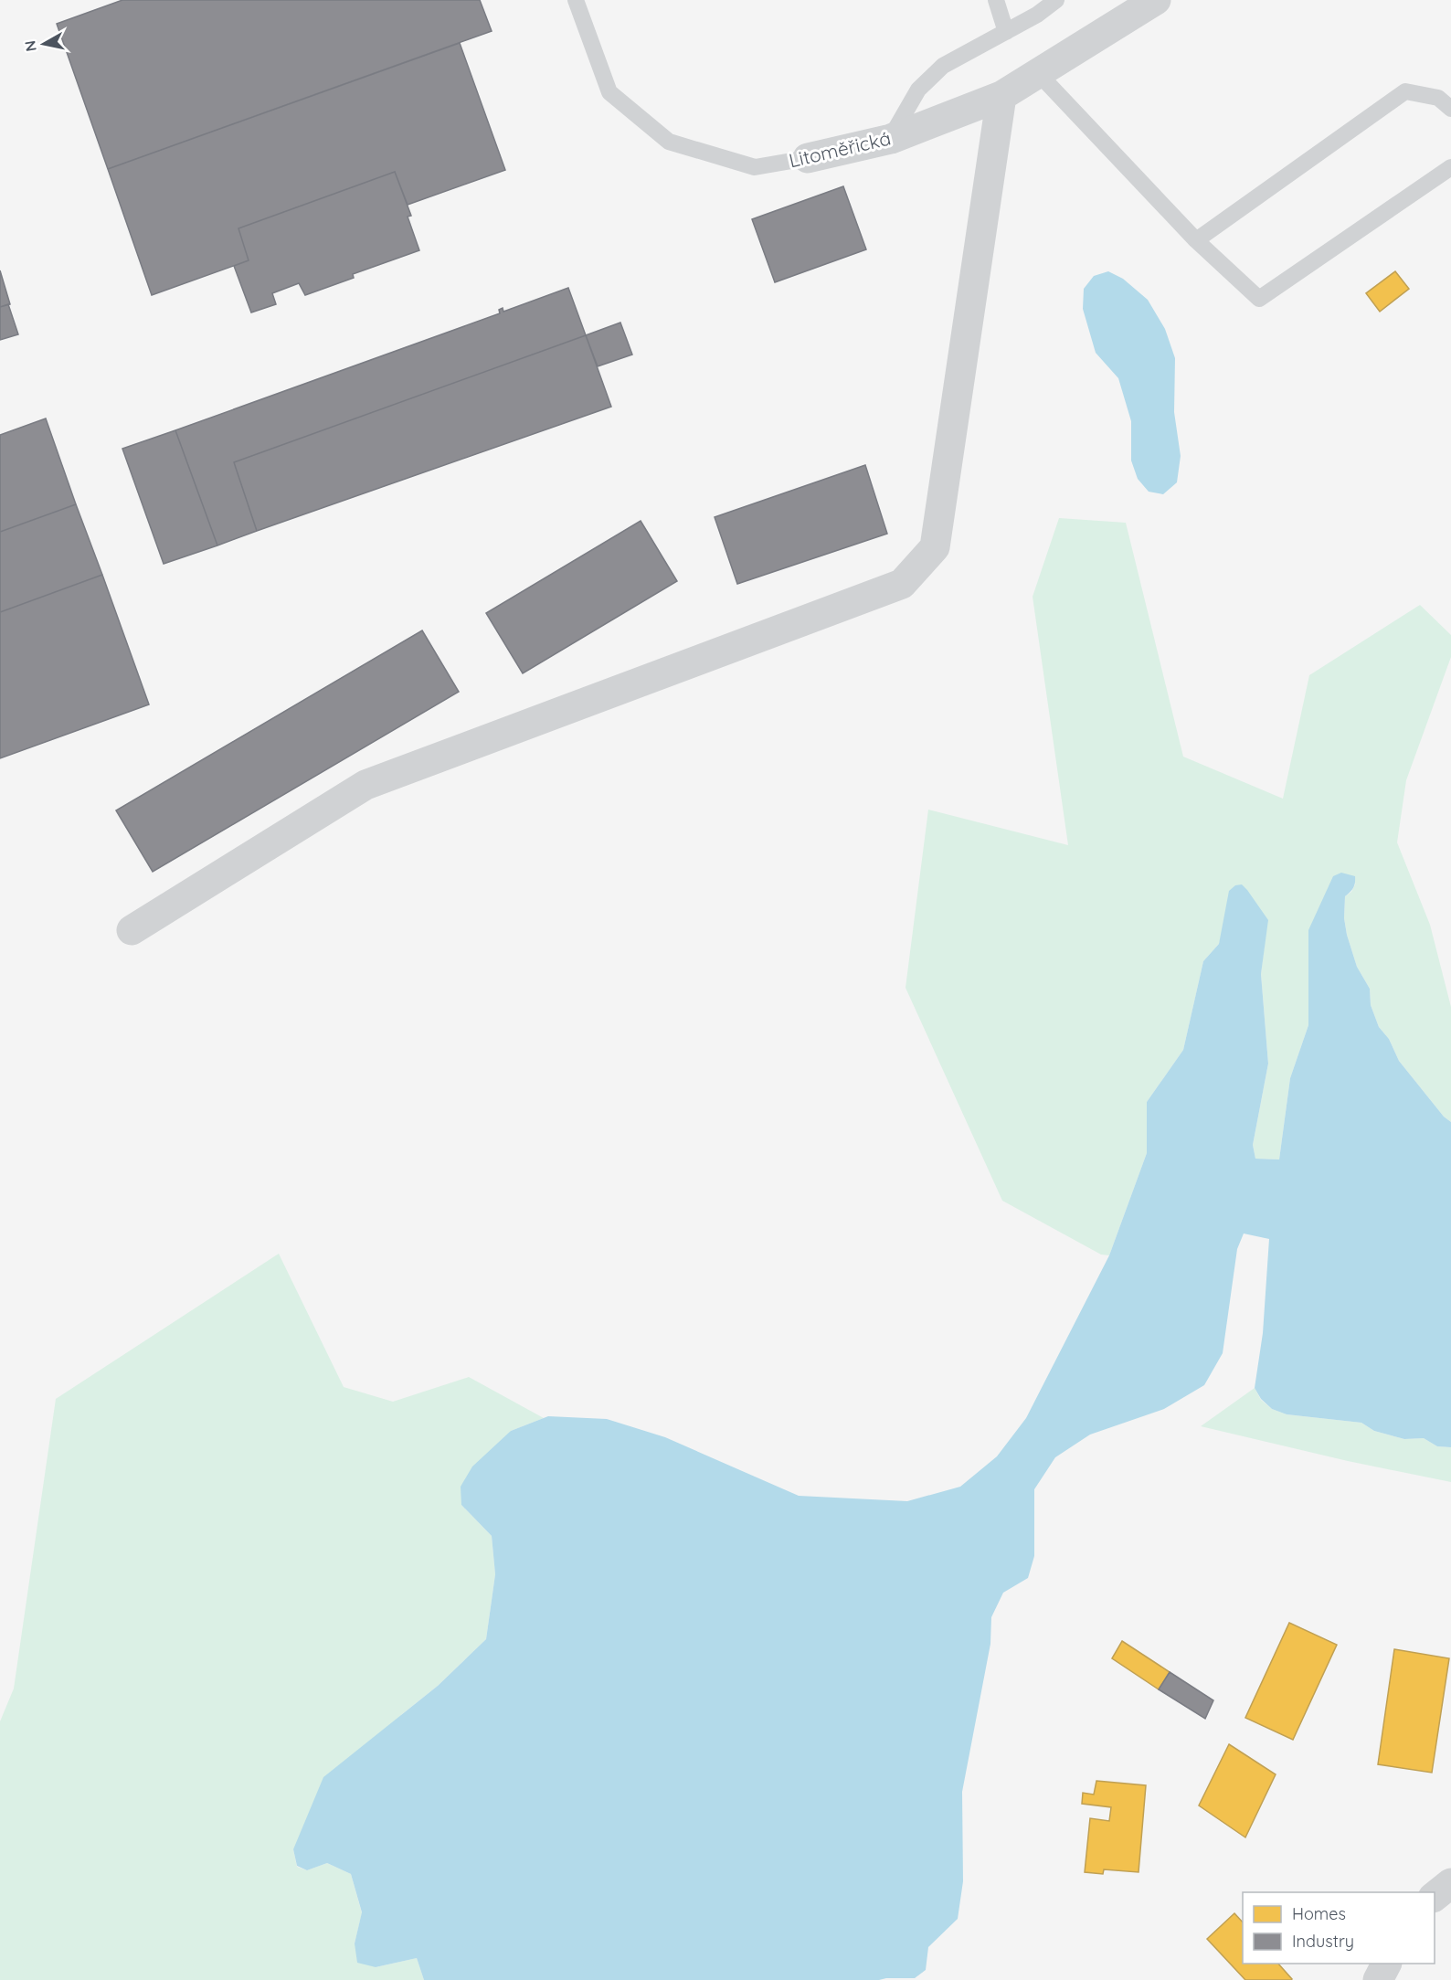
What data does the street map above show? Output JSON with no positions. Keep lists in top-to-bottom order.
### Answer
{
  "streets": {
    "street": ["Litoměřická"]
  },
  "legend": ["Homes", "Industry"],
  "north": "left"
}
